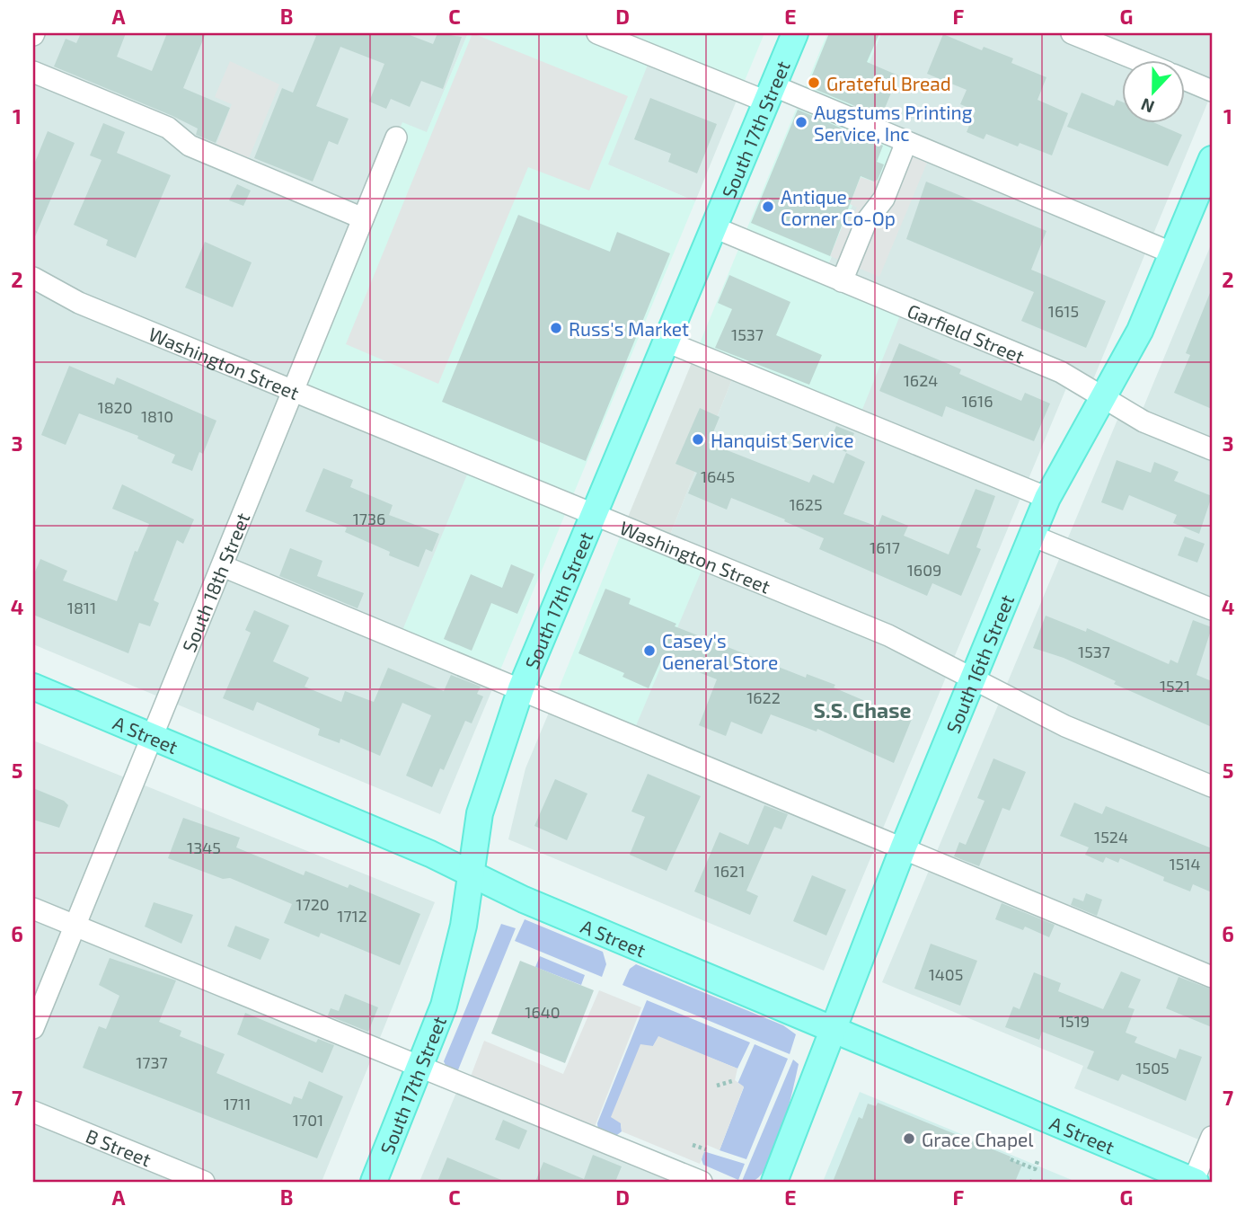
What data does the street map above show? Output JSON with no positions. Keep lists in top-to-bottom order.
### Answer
{
  "streets": {
    "main road": ["South 17th Street", "South 16th Street", "A Street"],
    "street": [
      "Garfield Street",
      "Washington Street",
      "South 18th Street",
      "B Street"
    ]
  },
  "crossings": [
    ["South 17th Street", "Garfield Street"],
    ["South 17th Street", "Washington Street"],
    ["South 17th Street", "A Street"],
    ["Garfield Street", "South 16th Street"],
    ["Washington Street", "South 18th Street"],
    ["Washington Street", "South 16th Street"],
    ["South 18th Street", "A Street"],
    ["South 16th Street", "A Street"]
  ],
  "districts": ["S.S. Chase"],
  "places": [
    "Grateful Bread",
    "Augstums Printing Service, Inc",
    "Antique Corner Co-Op",
    "Russ's Market",
    "Hanquist Service",
    "Casey's General Store",
    "Grace Chapel"
  ],
  "house_numbers": [
    "1615",
    "1537",
    "1624",
    "1616",
    "1820",
    "1810",
    "1645",
    "1625",
    "1736",
    "1617",
    "1609",
    "1811",
    "1537",
    "1521",
    "1622",
    "1524",
    "1345",
    "1514",
    "1621",
    "1720",
    "1712",
    "1405",
    "1640",
    "1519",
    "1737",
    "1505",
    "1711",
    "1701"
  ],
  "north": "bottom",
  "grid": {
    "columns": [
      "A",
      "B",
      "C",
      "D",
      "E",
      "F",
      "G"
    ],
    "rows": [
      "1",
      "2",
      "3",
      "4",
      "5",
      "6",
      "7"
    ]
  }
}
